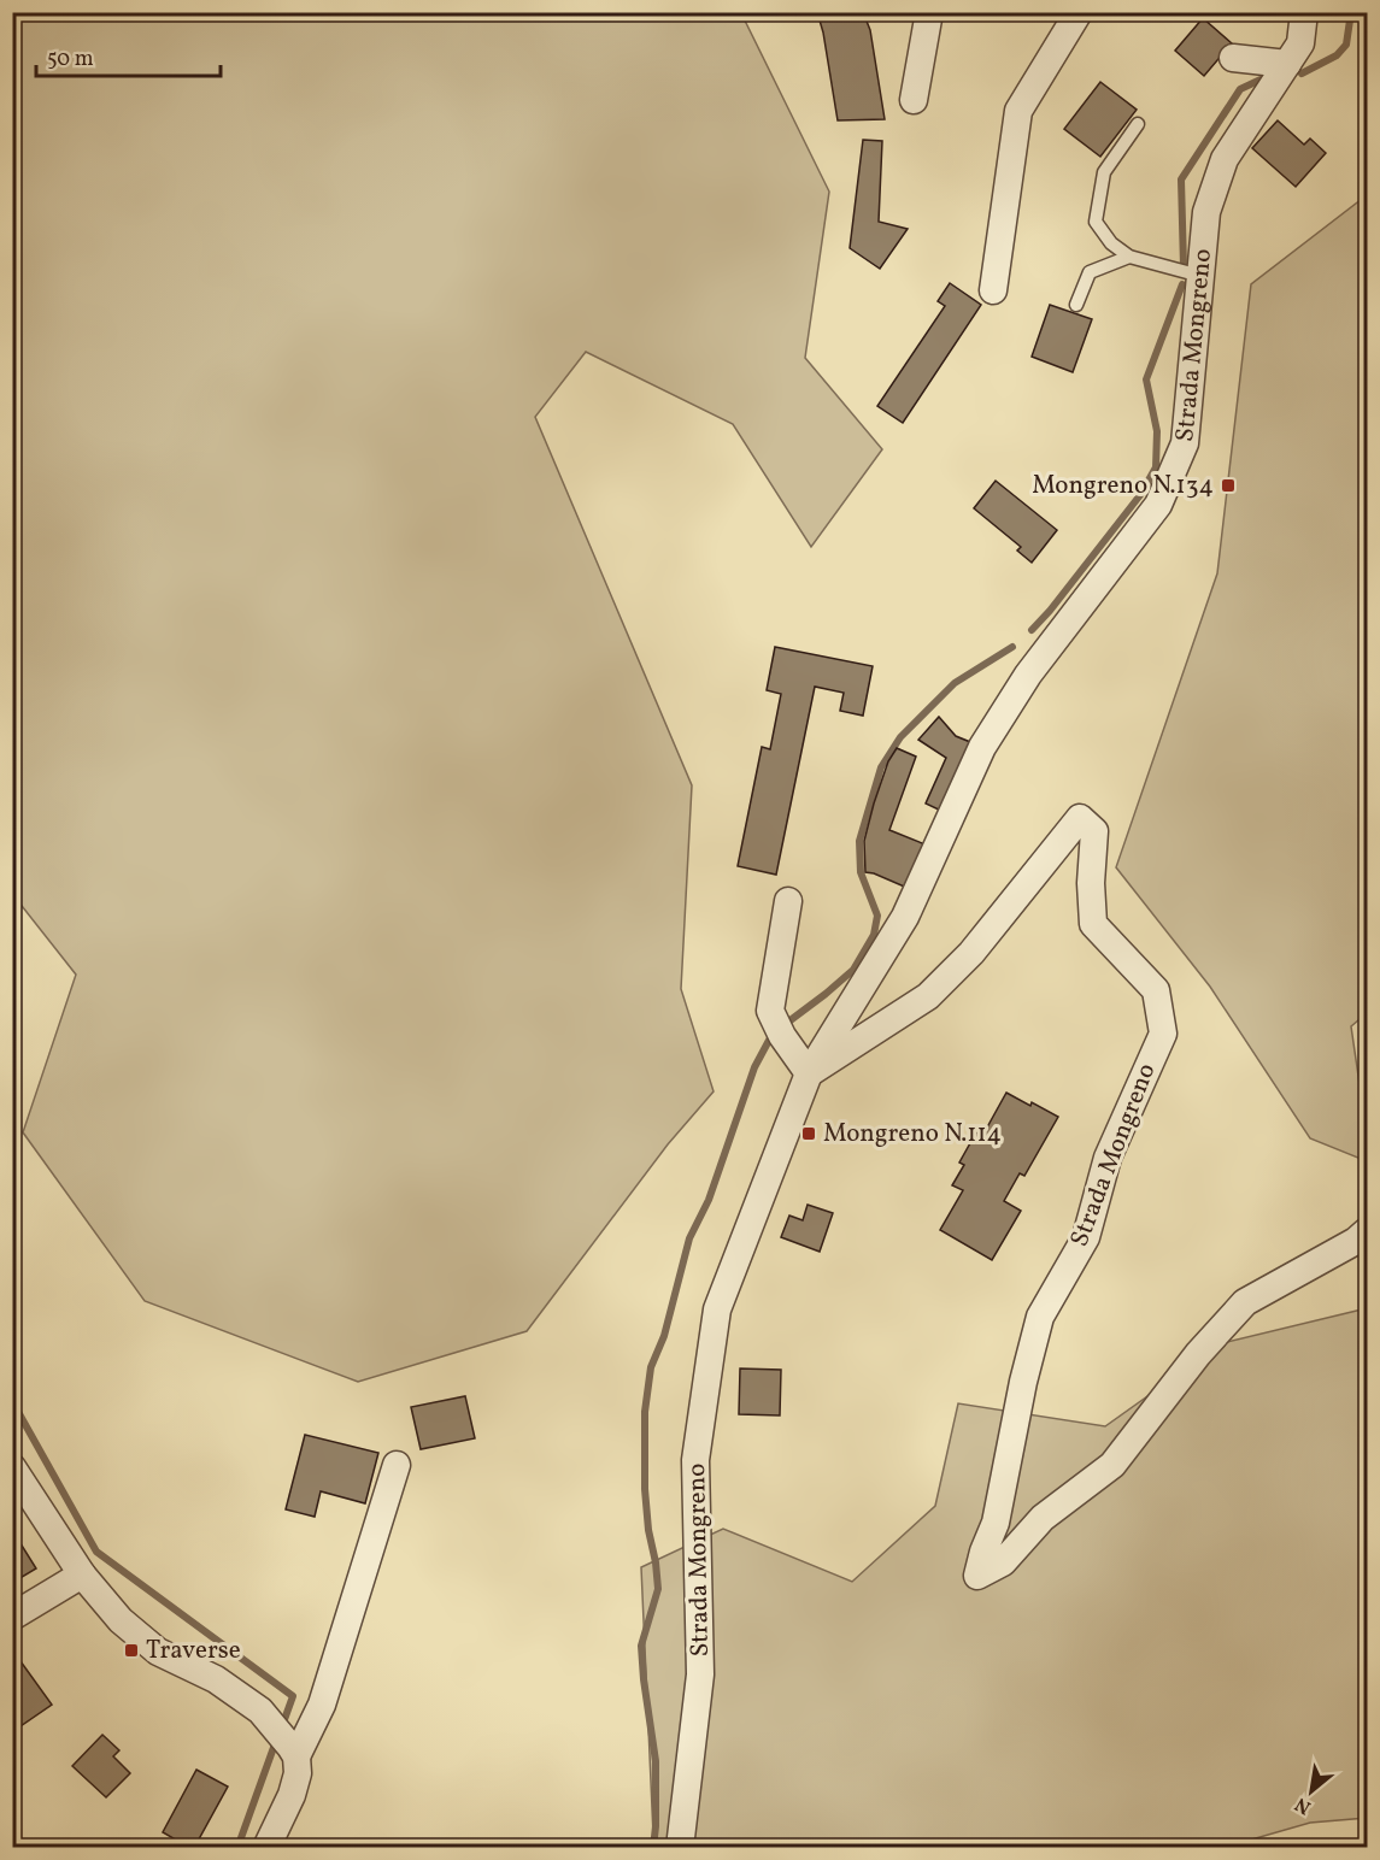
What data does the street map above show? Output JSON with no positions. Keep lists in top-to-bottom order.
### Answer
{
  "streets": {
    "street": ["Strada Mongreno"]
  },
  "places": {
    "transit": ["Mongreno N.134", "Mongreno N.114", "Traverse"]
  },
  "scale_bar": "50 m",
  "north": "bottom left"
}
